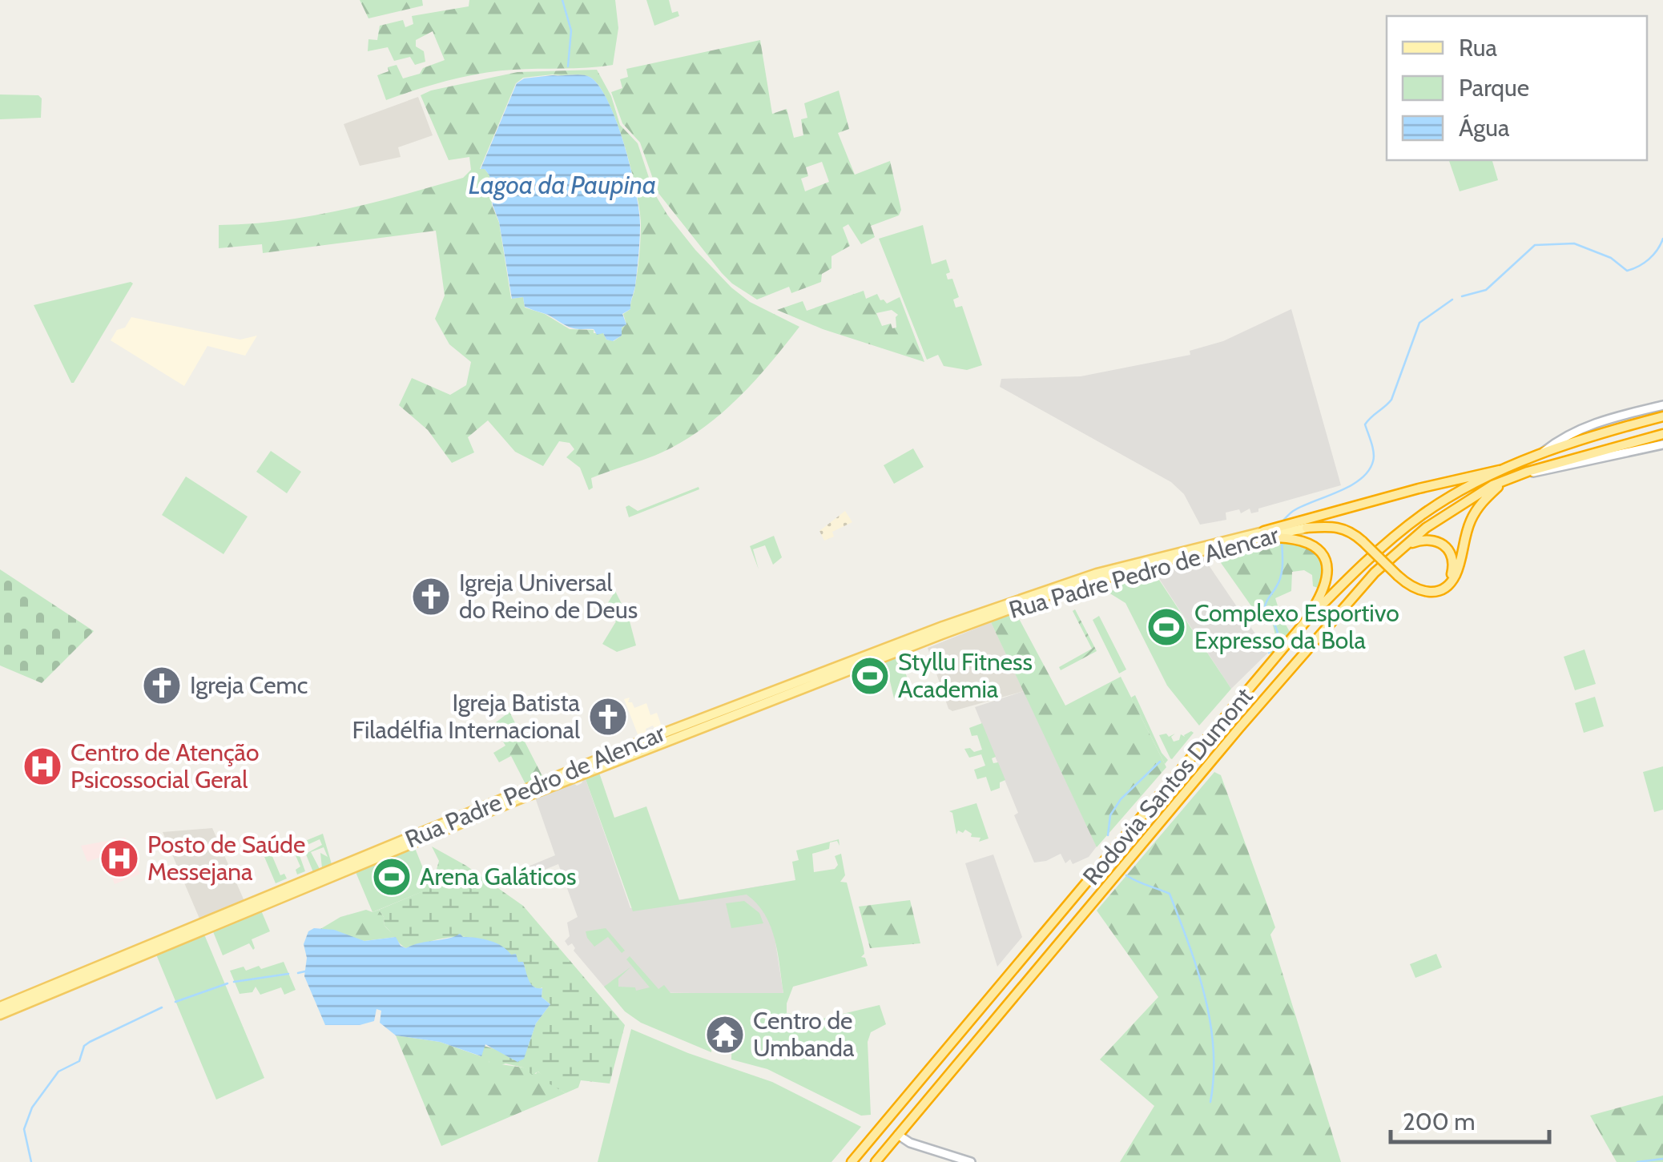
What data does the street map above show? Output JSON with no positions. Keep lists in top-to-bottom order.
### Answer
{
  "streets": {
    "highway": ["Rodovia Santos Dumont"],
    "main road": ["Rua Padre Pedro de Alencar"]
  },
  "water": ["Lagoa da Paupina"],
  "places": {
    "church": ["Igreja Universal do Reino de Deus", "Igreja Cemc", "Igreja Batista Filadélfia Internacional"],
    "sports": ["Complexo Esportivo Expresso da Bola", "Styllu Fitness Academia", "Arena Galáticos"],
    "hospital": ["Centro de Atenção Psicossocial Geral", "Posto de Saúde Messejana"],
    "temple": ["Centro de Umbanda"]
  },
  "legend": ["Rua", "Parque", "Água"],
  "scale_bar": "200 m"
}
